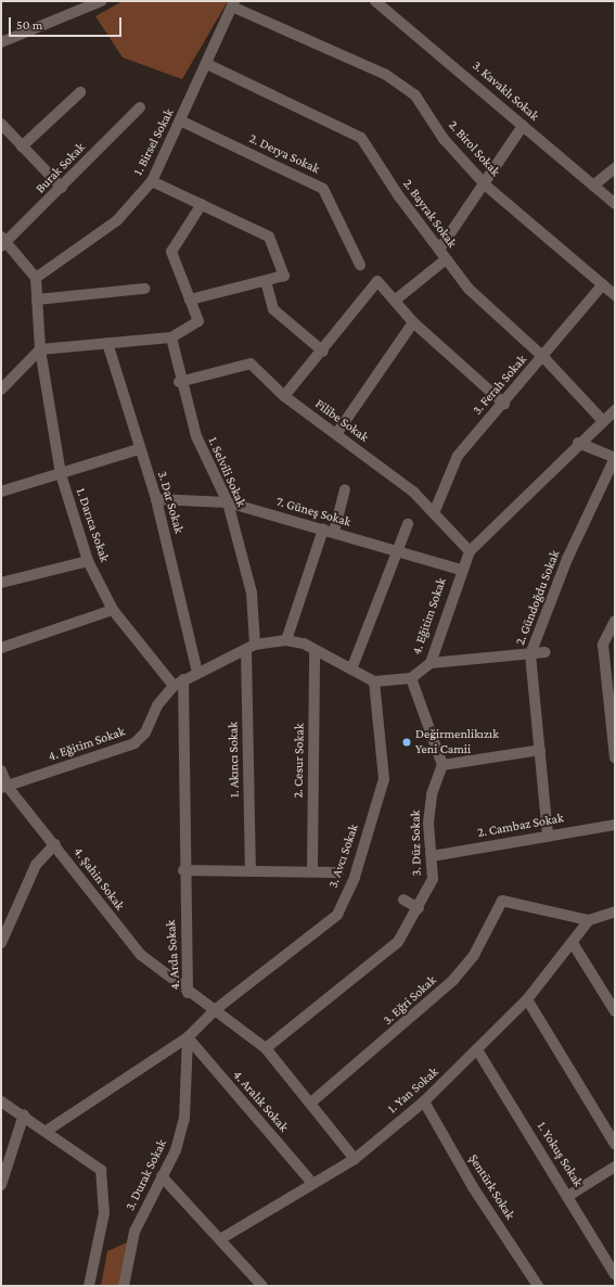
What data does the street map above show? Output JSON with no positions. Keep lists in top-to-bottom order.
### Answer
{
  "streets": {
    "street": [
      "3. Kavaklı Sokak",
      "1. Birsel Sokak",
      "2. Birol Sokak",
      "2. Derya Sokak",
      "Burak Sokak",
      "2. Bayrak Sokak",
      "3. Ferah Sokak",
      "Filibe Sokak",
      "1. Selvili Sokak",
      "3. Dar Sokak",
      "7. Güneş Sokak",
      "1. Darıca Sokak",
      "2. Gündoğdu Sokak",
      "4. Eğitim Sokak",
      "1. Akıncı Sokak",
      "2. Cesur Sokak",
      "2. Cambaz Sokak",
      "3. Düz Sokak",
      "3. Avcı Sokak",
      "4. Şahin Sokak",
      "4. Arda Sokak",
      "3. Eğri Sokak",
      "1. Yan Sokak",
      "4. Aralık Sokak",
      "1. Yokuş Sokak",
      "3. Durak Sokak",
      "Şentürk Sokak"
    ]
  },
  "crossings": [
    ["1. Birsel Sokak", "2. Birol Sokak"],
    ["1. Birsel Sokak", "2. Derya Sokak"],
    ["1. Birsel Sokak", "2. Bayrak Sokak"],
    ["2. Birol Sokak", "3. Ferah Sokak"],
    ["2. Bayrak Sokak", "3. Ferah Sokak"],
    ["2. Bayrak Sokak", "4. Eğitim Sokak"],
    ["3. Ferah Sokak", "Filibe Sokak"],
    ["Filibe Sokak", "1. Selvili Sokak"],
    ["Filibe Sokak", "4. Eğitim Sokak"],
    ["1. Selvili Sokak", "7. Güneş Sokak"],
    ["1. Selvili Sokak", "4. Eğitim Sokak"],
    ["1. Selvili Sokak", "1. Akıncı Sokak"],
    ["3. Dar Sokak", "7. Güneş Sokak"],
    ["3. Dar Sokak", "4. Eğitim Sokak"],
    ["7. Güneş Sokak", "4. Eğitim Sokak"],
    ["1. Darıca Sokak", "4. Eğitim Sokak"],
    ["1. Darıca Sokak", "4. Arda Sokak"],
    ["2. Gündoğdu Sokak", "2. Cambaz Sokak"],
    ["4. Eğitim Sokak", "1. Akıncı Sokak"],
    ["4. Eğitim Sokak", "2. Cesur Sokak"],
    ["4. Eğitim Sokak", "3. Avcı Sokak"],
    ["4. Eğitim Sokak", "4. Şahin Sokak"],
    ["4. Eğitim Sokak", "4. Arda Sokak"],
    ["2. Cambaz Sokak", "3. Düz Sokak"],
    ["3. Düz Sokak", "4. Arda Sokak"],
    ["3. Avcı Sokak", "4. Arda Sokak"],
    ["4. Şahin Sokak", "4. Arda Sokak"],
    ["4. Arda Sokak", "3. Eğri Sokak"],
    ["4. Arda Sokak", "1. Yan Sokak"],
    ["3. Eğri Sokak", "1. Yan Sokak"],
    ["1. Yan Sokak", "4. Aralık Sokak"],
    ["1. Yan Sokak", "1. Yokuş Sokak"],
    ["1. Yan Sokak", "Şentürk Sokak"],
    ["4. Aralık Sokak", "3. Durak Sokak"]
  ],
  "places": ["Değirmenlikızık Yeni Camii"],
  "scale_bar": "50 m"
}
